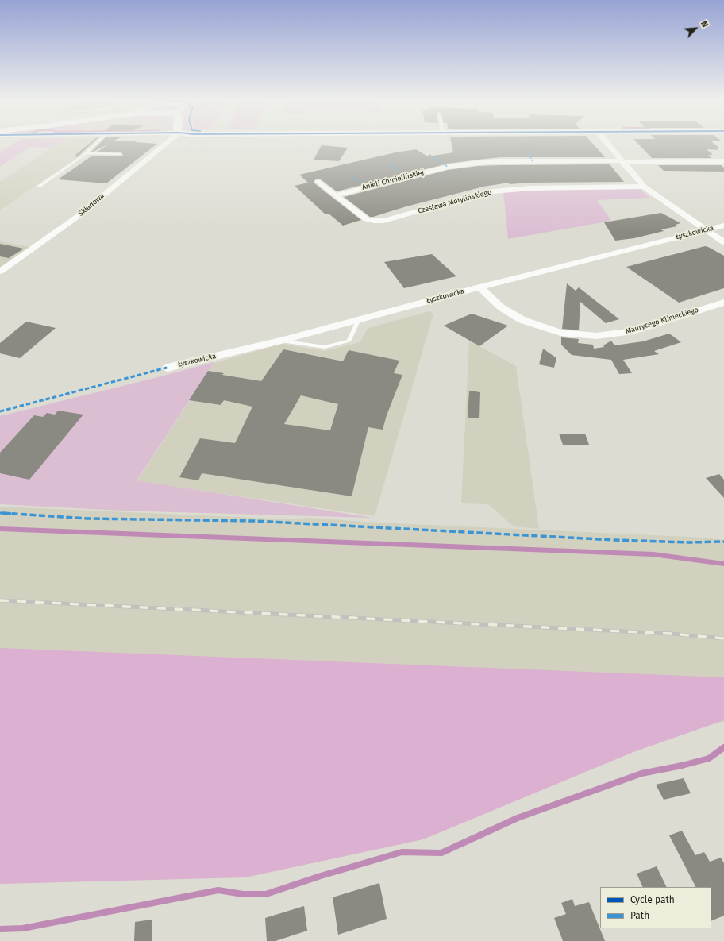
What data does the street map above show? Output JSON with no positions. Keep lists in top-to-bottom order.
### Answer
{
  "streets": {
    "street": [
      "Anieli Chmielińskiej",
      "Czesława Motylińskiego",
      "Składowa",
      "Łyszkowicka",
      "Maurycego Klimeckiego"
    ]
  },
  "crossings": [
    ["Anieli Chmielińskiej", "Czesława Motylińskiego"],
    ["Łyszkowicka", "Maurycego Klimeckiego"]
  ],
  "legend": ["Cycle path", "Path"],
  "north": "top right"
}
